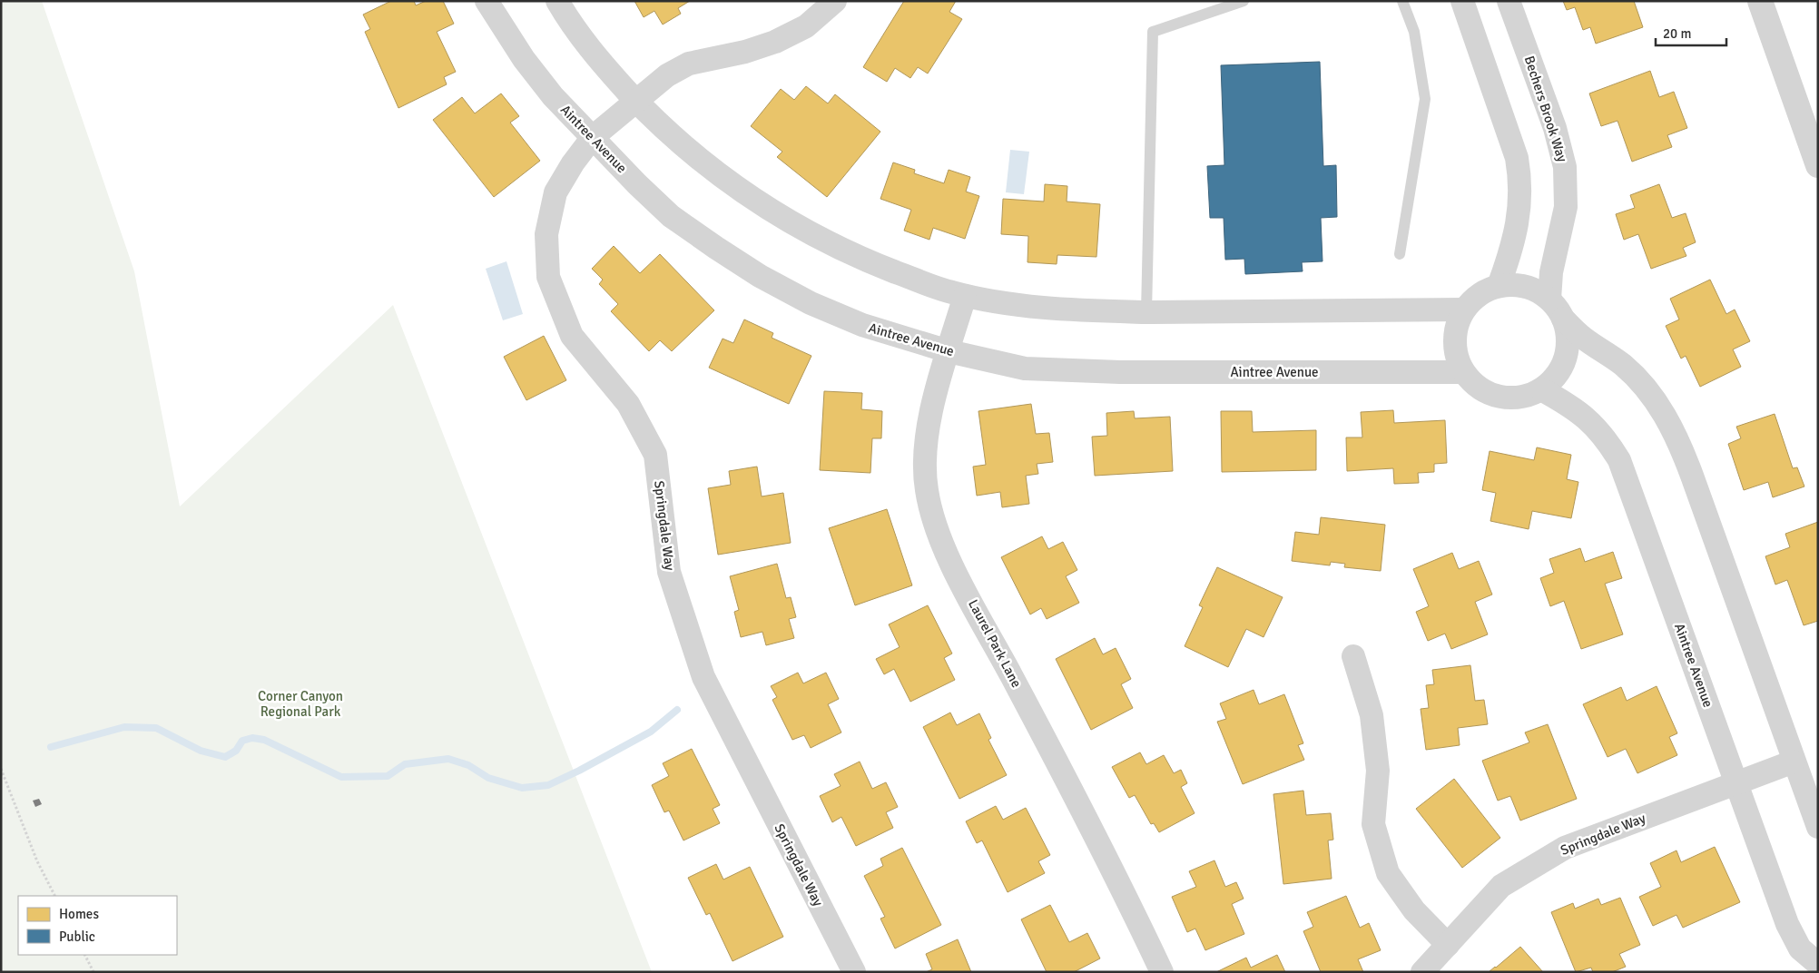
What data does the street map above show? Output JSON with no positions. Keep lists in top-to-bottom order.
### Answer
{
  "streets": {
    "street": [
      "Bechers Brook Way",
      "Aintree Avenue",
      "Springdale Way",
      "Laurel Park Lane"
    ]
  },
  "crossings": [
    ["Bechers Brook Way", "Aintree Avenue"],
    ["Aintree Avenue", "Springdale Way"],
    ["Aintree Avenue", "Laurel Park Lane"]
  ],
  "parks": ["Corner Canyon Regional Park"],
  "legend": ["Homes", "Public"],
  "scale_bar": "20 m"
}
